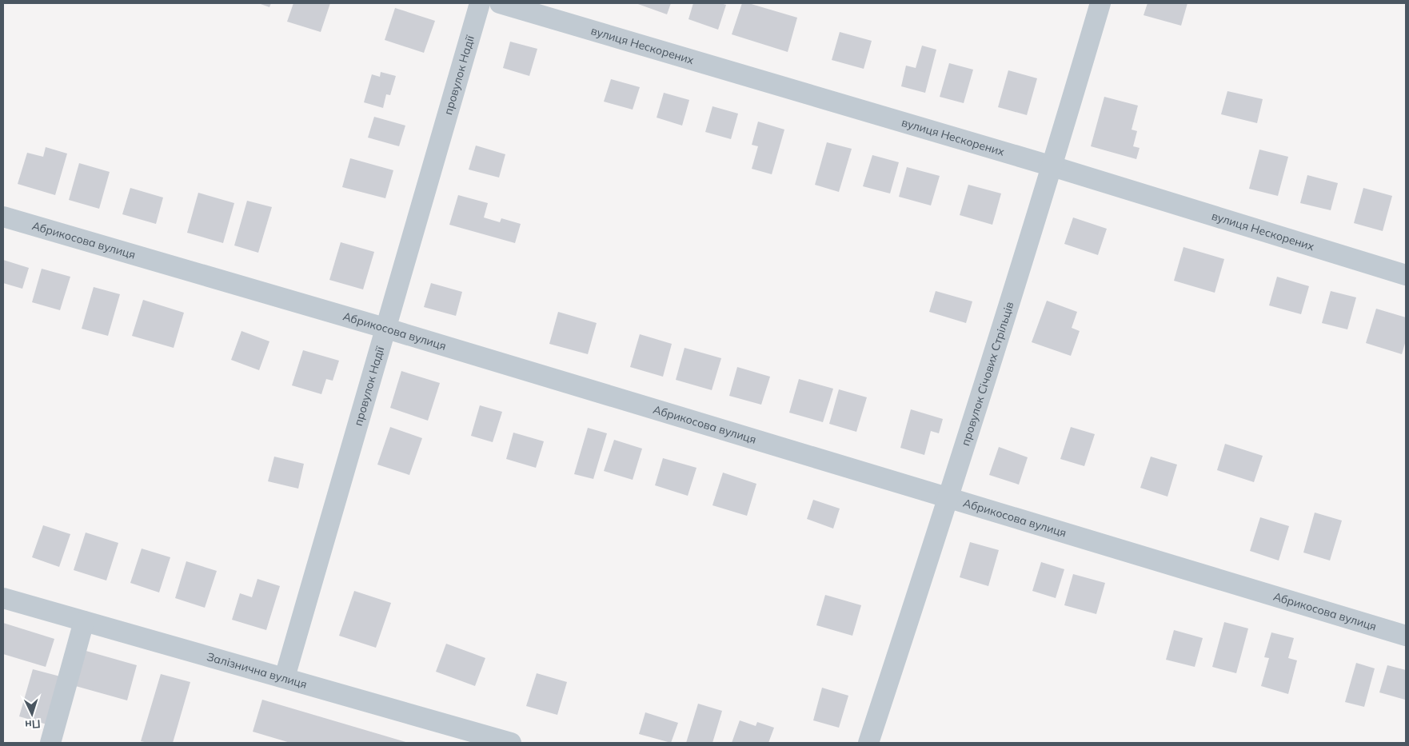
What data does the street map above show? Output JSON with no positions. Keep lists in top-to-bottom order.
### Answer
{
  "streets": {
    "street": [
      "вулиця Нескорених",
      "провулок Надії",
      "Абрикосова вулиця",
      "провулок Січових Стрільців",
      "Залізнична вулиця"
    ]
  },
  "crossings": [
    ["вулиця Нескорених", "провулок Січових Стрільців"],
    ["провулок Надії", "Абрикосова вулиця"],
    ["провулок Надії", "Залізнична вулиця"],
    ["Абрикосова вулиця", "провулок Січових Стрільців"]
  ],
  "north": "bottom"
}
